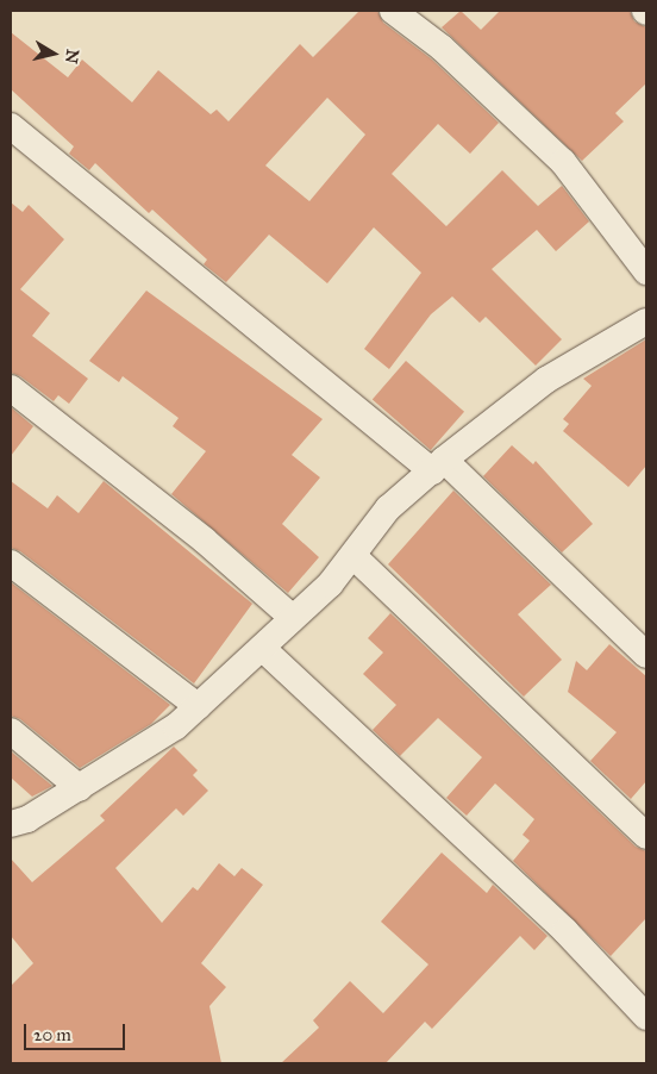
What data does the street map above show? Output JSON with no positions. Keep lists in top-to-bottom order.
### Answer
{
  "scale_bar": "20 m",
  "north": "right"
}
